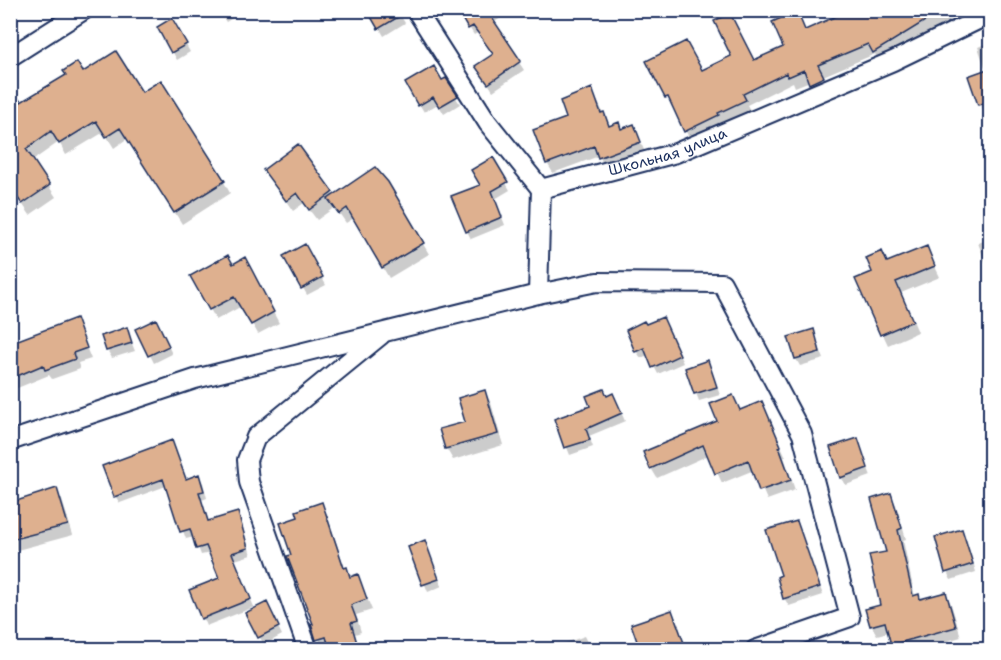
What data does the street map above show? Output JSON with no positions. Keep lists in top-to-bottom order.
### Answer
{
  "streets": {
    "street": ["Школьная улица"]
  }
}
